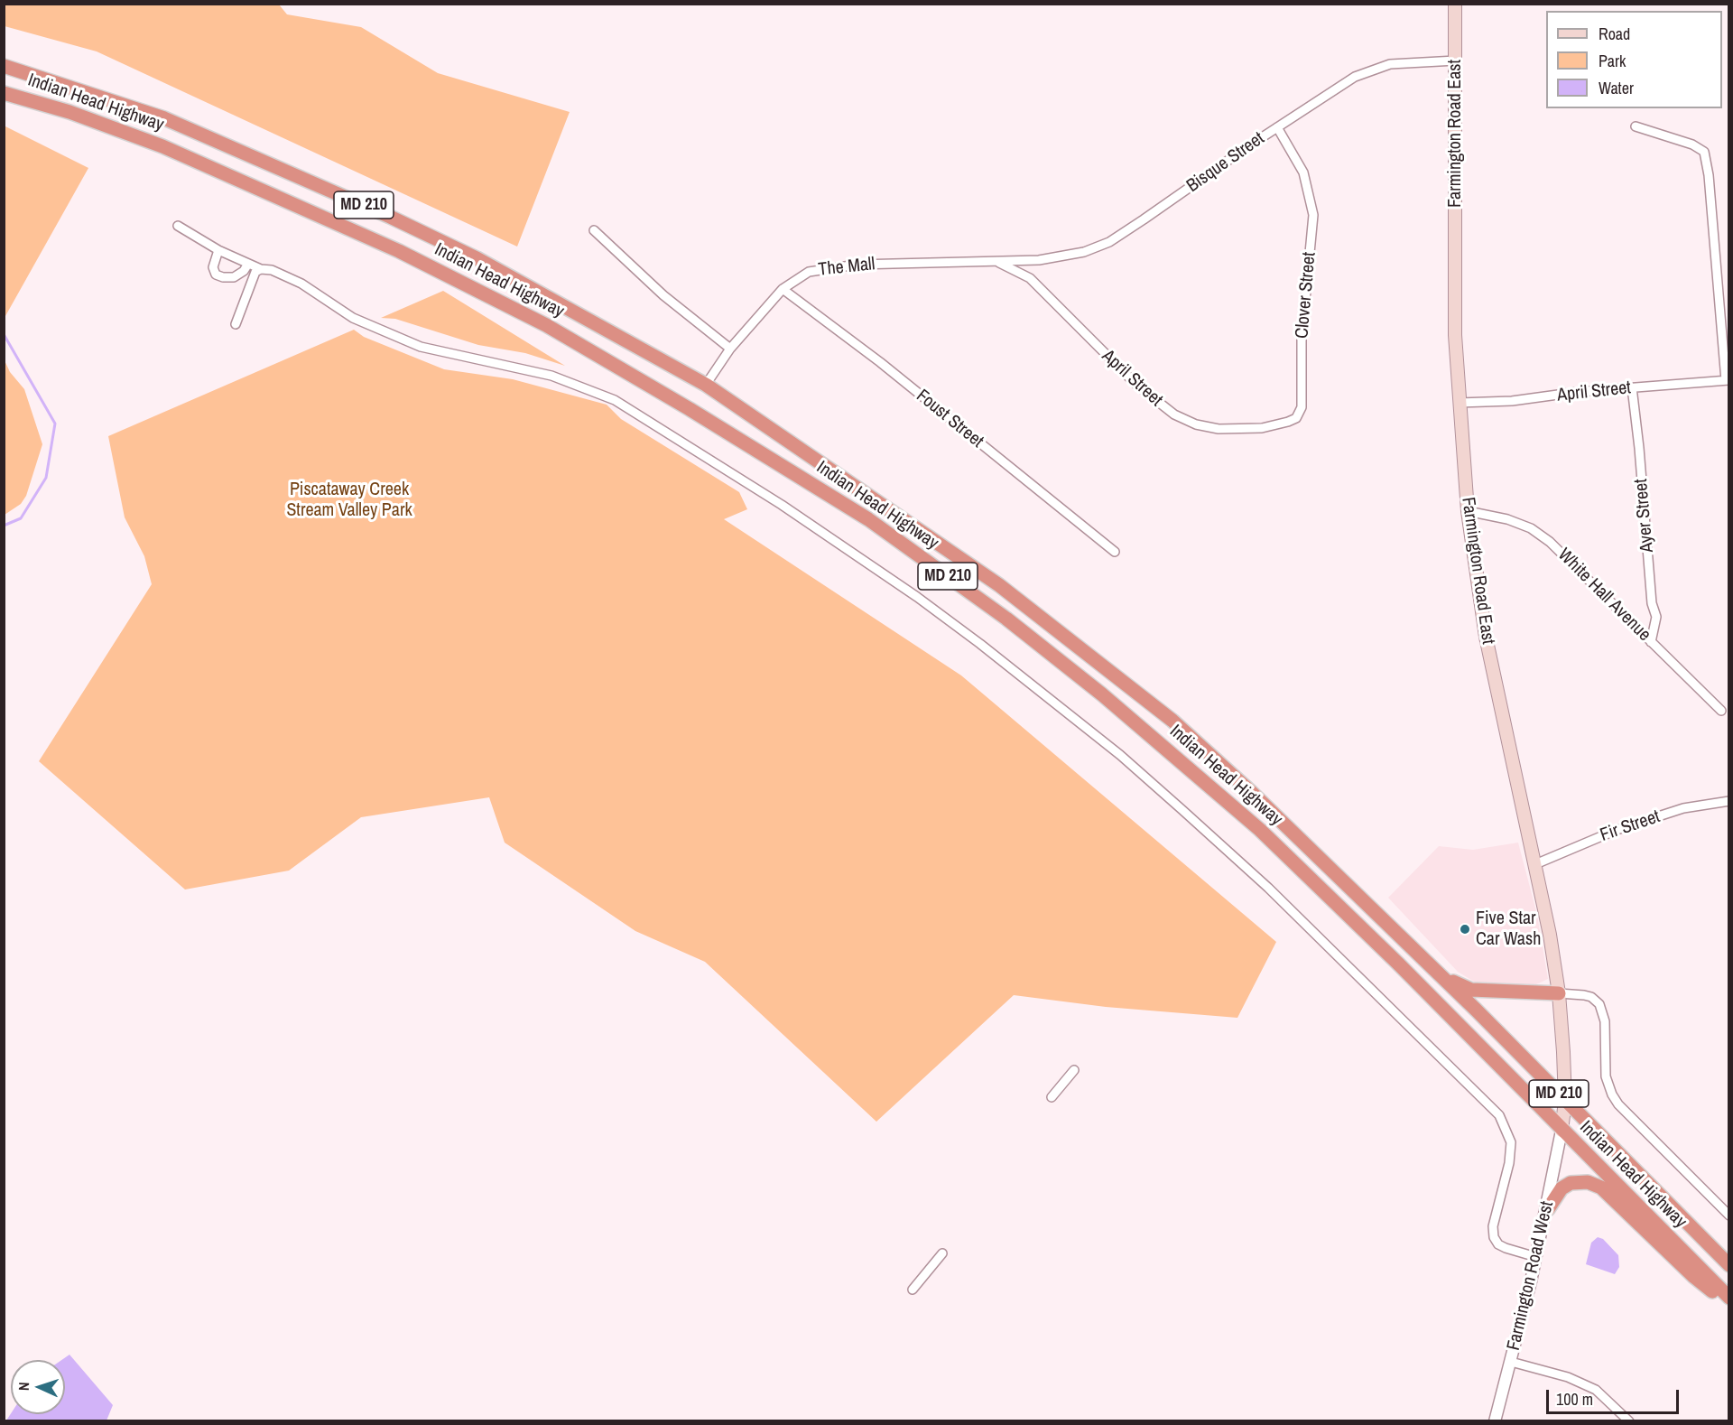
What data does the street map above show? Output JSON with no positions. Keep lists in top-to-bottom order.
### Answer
{
  "streets": {
    "highway": ["Indian Head Highway", "MD 210"],
    "main road": ["Farmington Road East"],
    "street": [
      "Bisque Street",
      "The Mall",
      "Clover Street",
      "April Street",
      "Foust Street",
      "Ayer Street",
      "White Hall Avenue",
      "Fir Street",
      "Farmington Road West"
    ]
  },
  "crossings": [
    ["Indian Head Highway", "Farmington Road East"],
    ["Indian Head Highway", "The Mall"],
    ["Indian Head Highway", "Farmington Road West"],
    ["Farmington Road East", "Bisque Street"],
    ["Farmington Road East", "April Street"],
    ["Farmington Road East", "White Hall Avenue"],
    ["Farmington Road East", "Fir Street"],
    ["Farmington Road East", "Farmington Road West"],
    ["Bisque Street", "The Mall"],
    ["Bisque Street", "Clover Street"],
    ["Bisque Street", "April Street"],
    ["The Mall", "April Street"],
    ["The Mall", "Foust Street"],
    ["Clover Street", "April Street"],
    ["April Street", "Ayer Street"],
    ["Ayer Street", "White Hall Avenue"]
  ],
  "parks": ["Piscataway Creek Stream Valley Park"],
  "places": ["Five Star Car Wash"],
  "legend": ["Road", "Park", "Water"],
  "scale_bar": "100 m",
  "north": "left"
}
